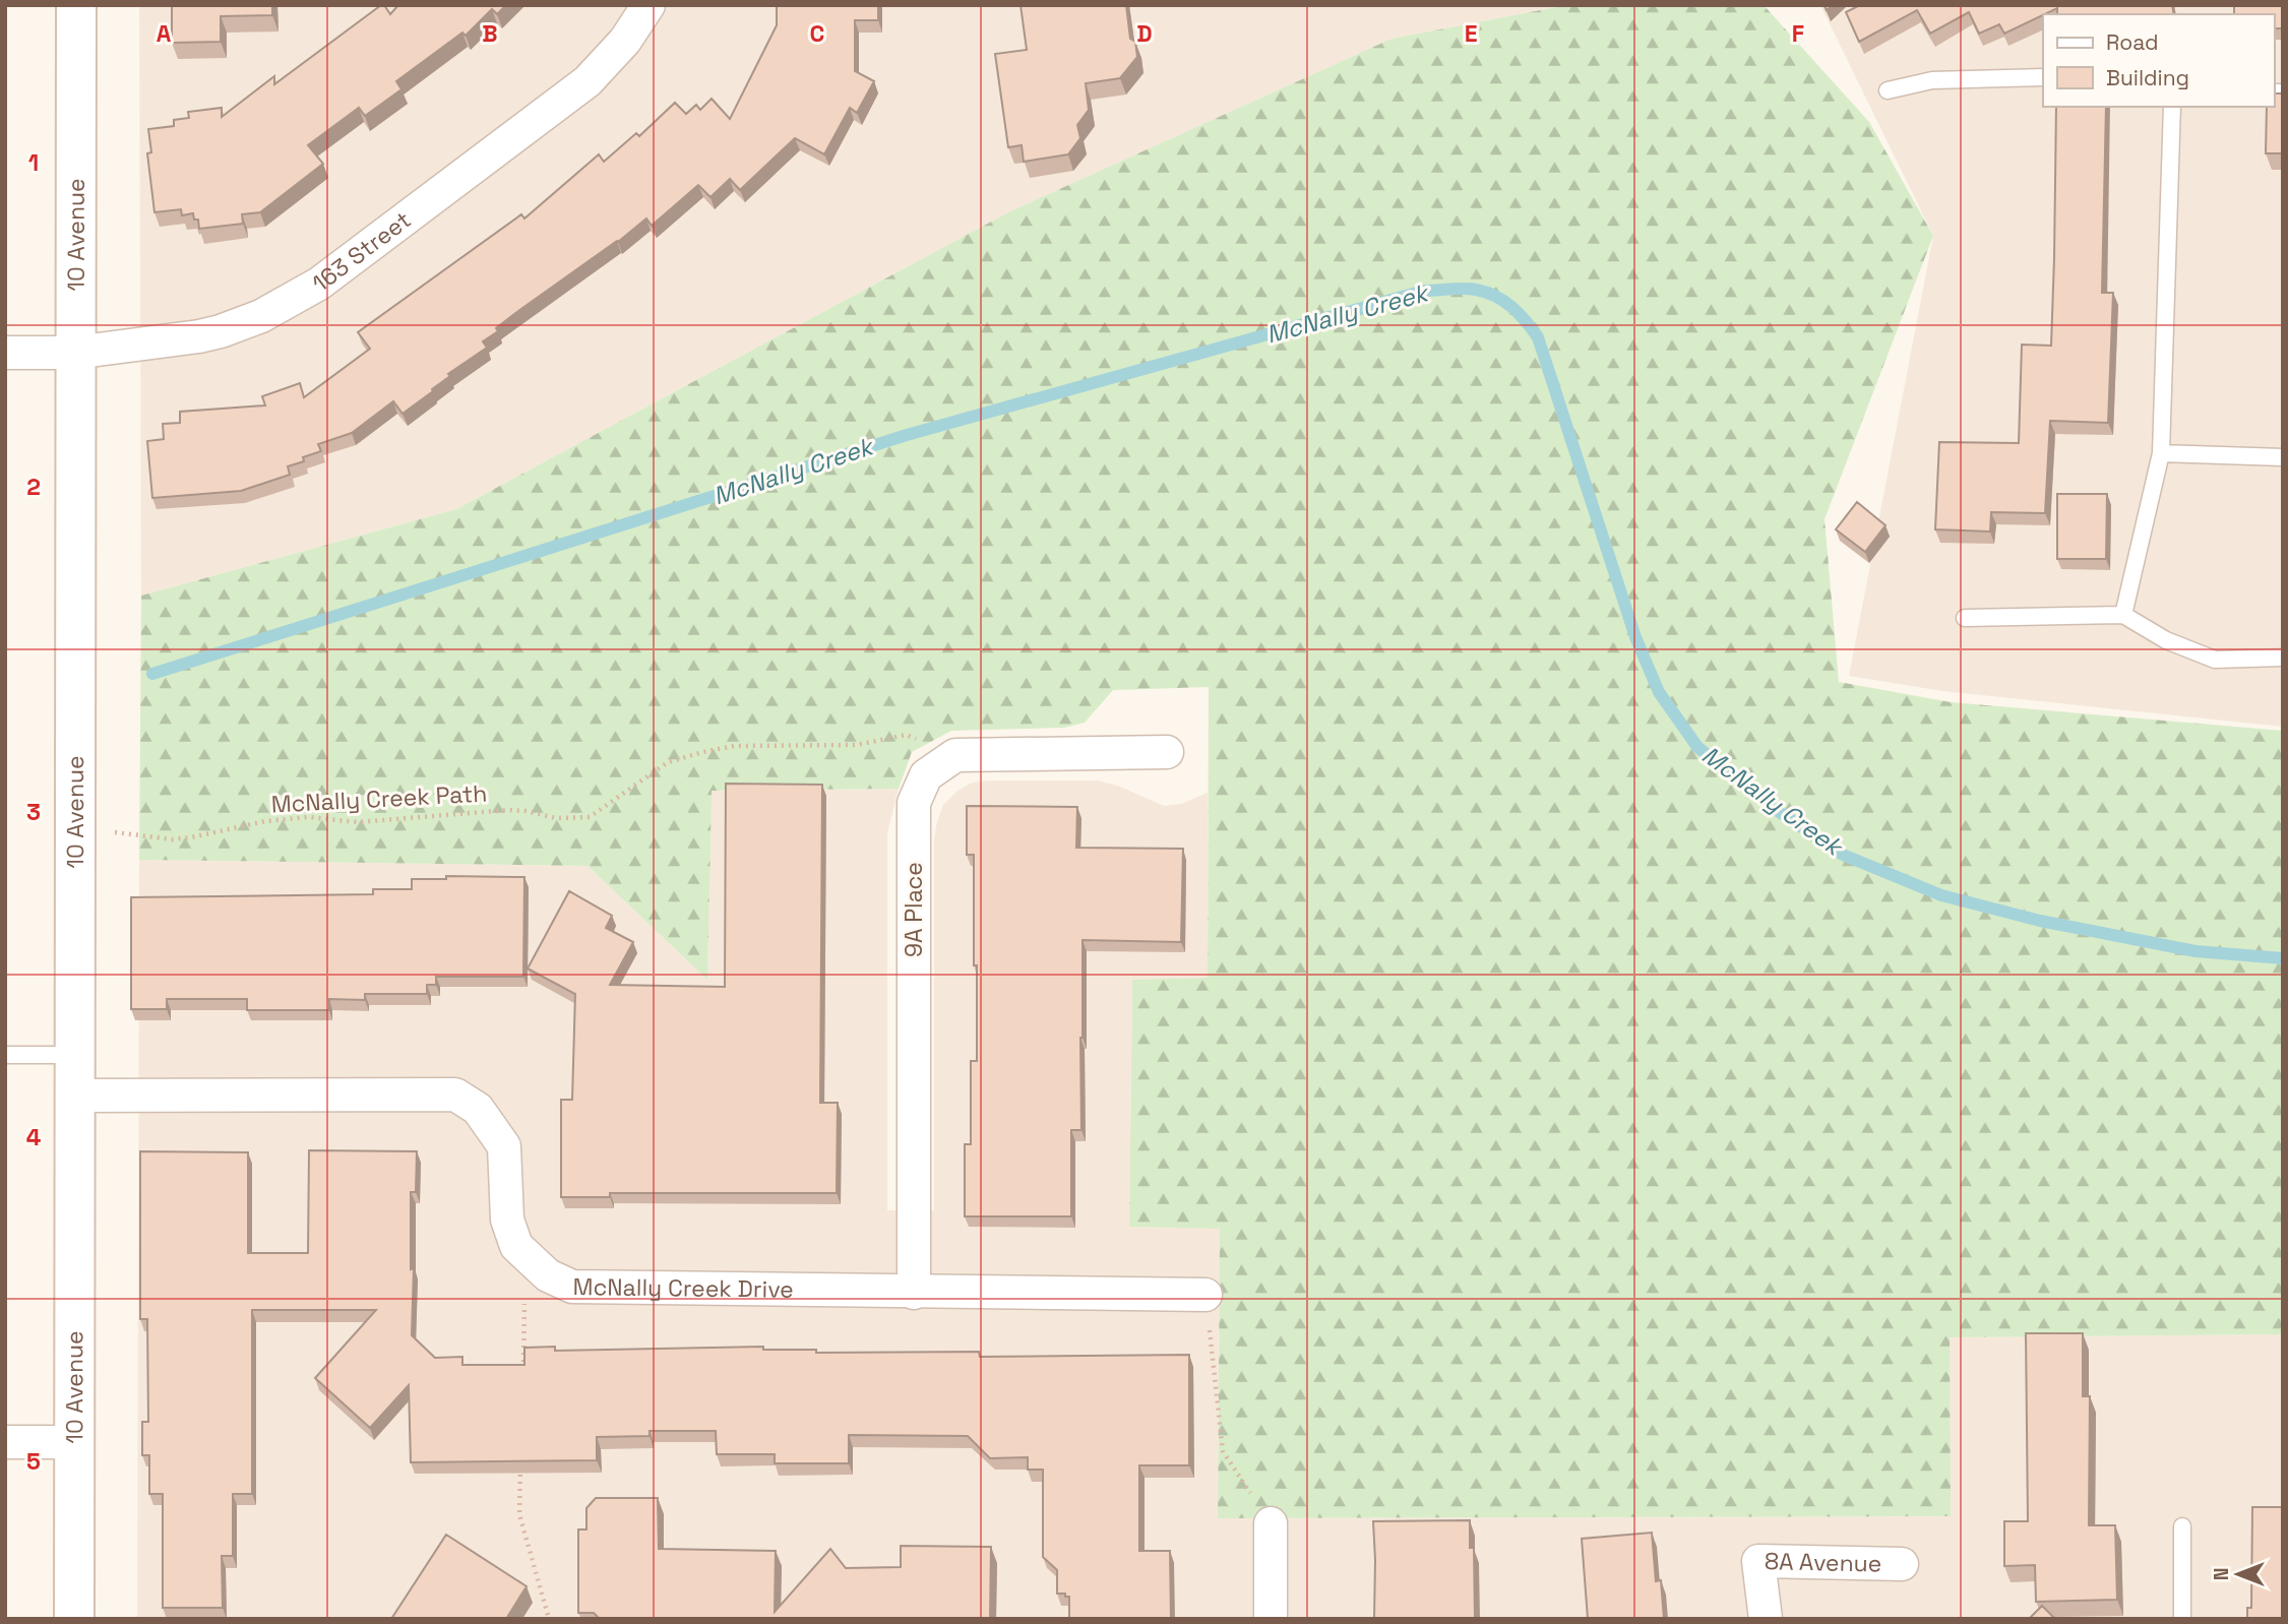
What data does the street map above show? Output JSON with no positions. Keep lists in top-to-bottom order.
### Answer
{
  "streets": {
    "street": [
      "10 Avenue",
      "163 Street",
      "9A Place",
      "McNally Creek Drive",
      "8A Avenue"
    ],
    "path": ["McNally Creek Path"]
  },
  "crossings": [
    ["10 Avenue", "163 Street"],
    ["10 Avenue", "McNally Creek Drive"],
    ["9A Place", "McNally Creek Drive"]
  ],
  "water": ["McNally Creek"],
  "legend": ["Road", "Building"],
  "north": "left",
  "grid": {
    "columns": [
      "A",
      "B",
      "C",
      "D",
      "E",
      "F"
    ],
    "rows": [
      "1",
      "2",
      "3",
      "4",
      "5"
    ]
  }
}
